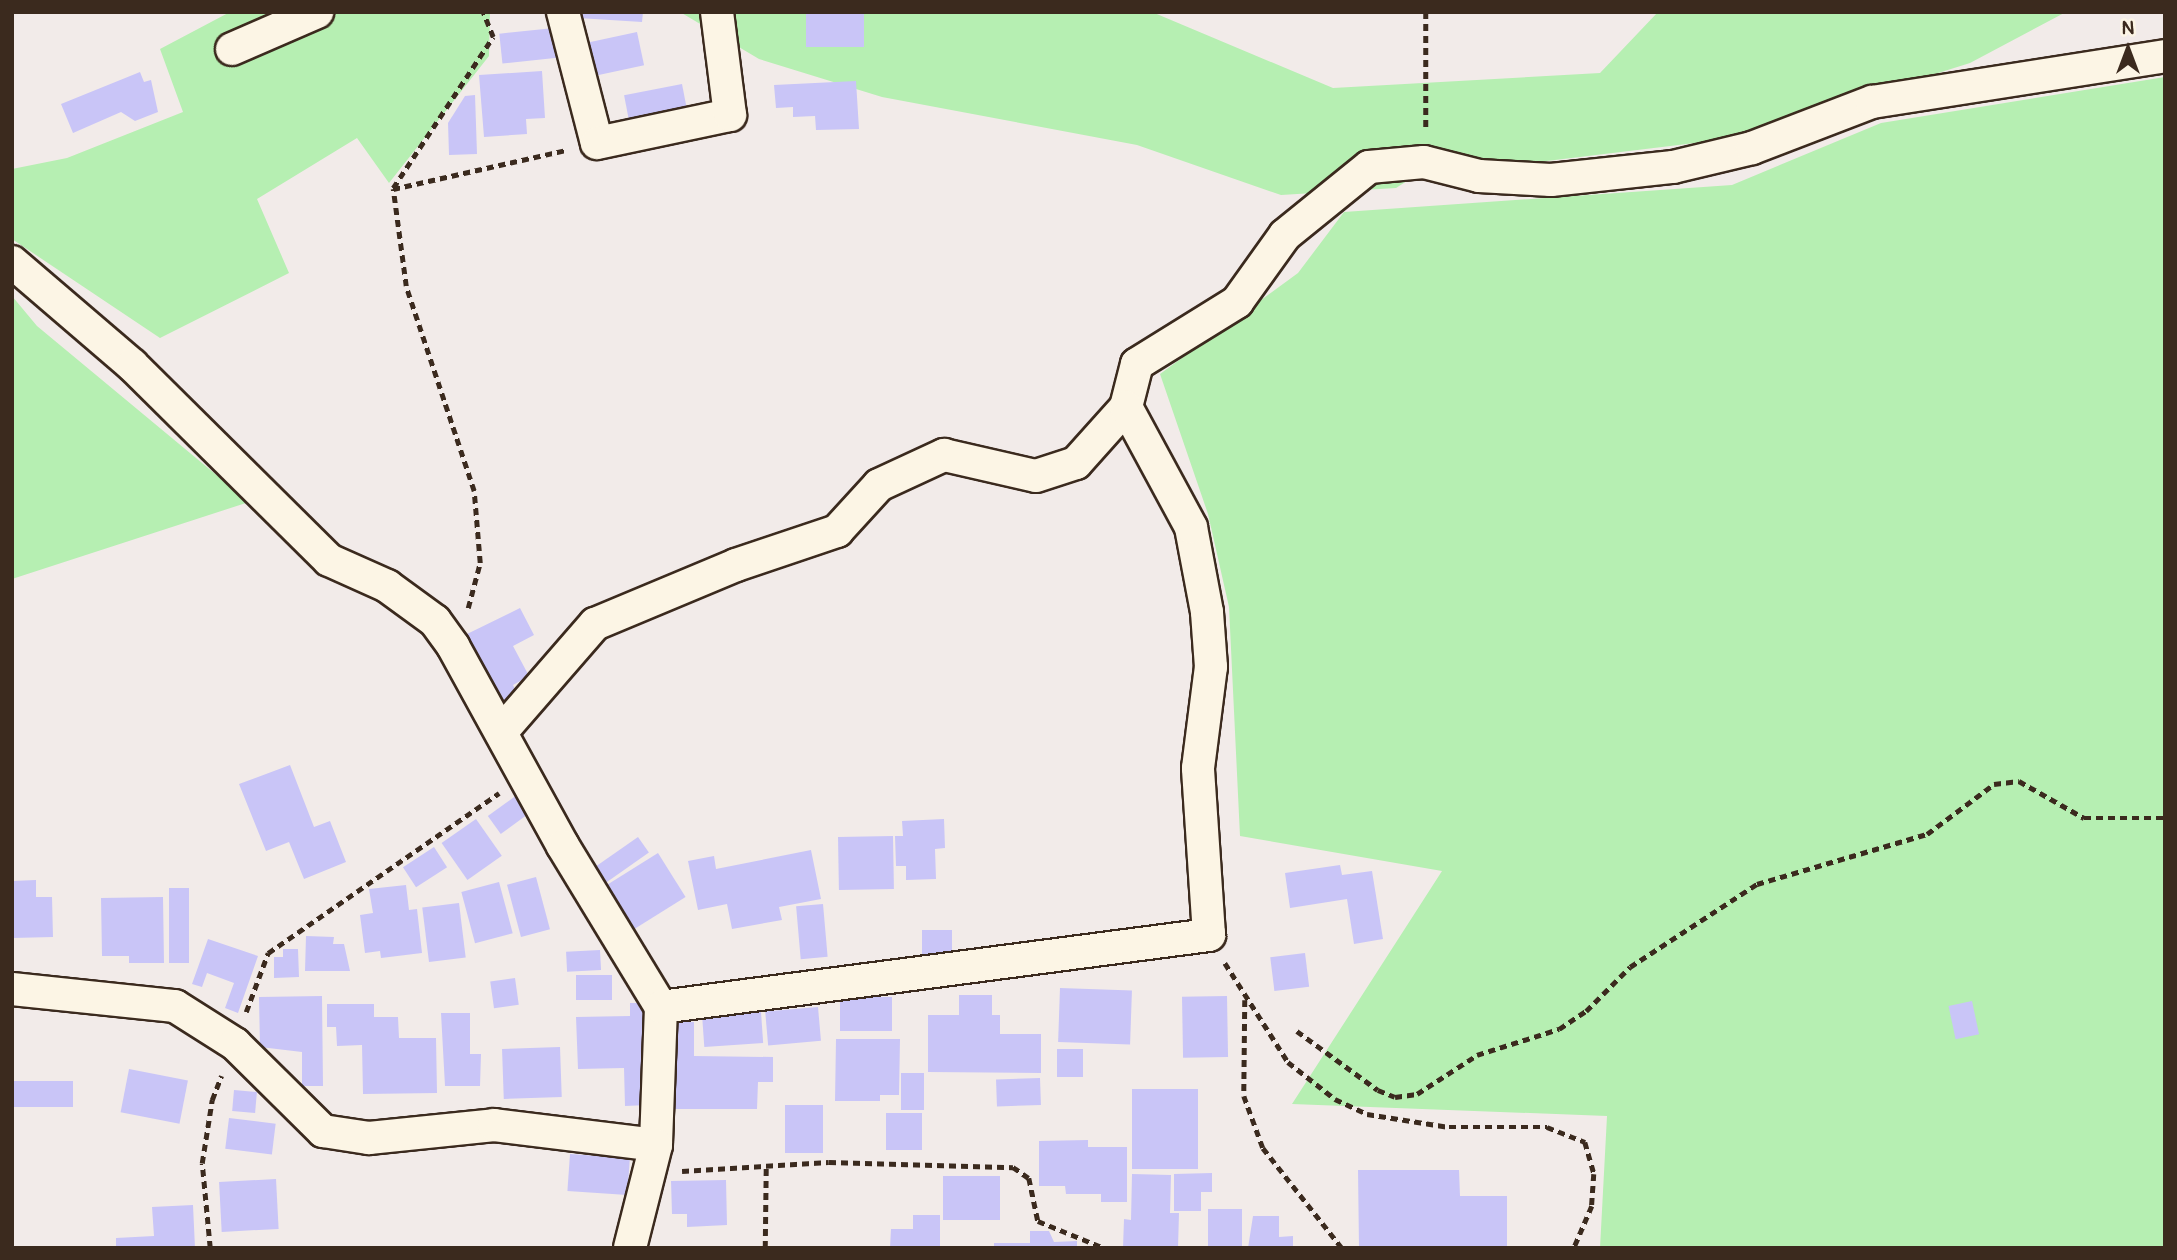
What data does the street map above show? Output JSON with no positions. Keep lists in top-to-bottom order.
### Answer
{
  "north": "top"
}
